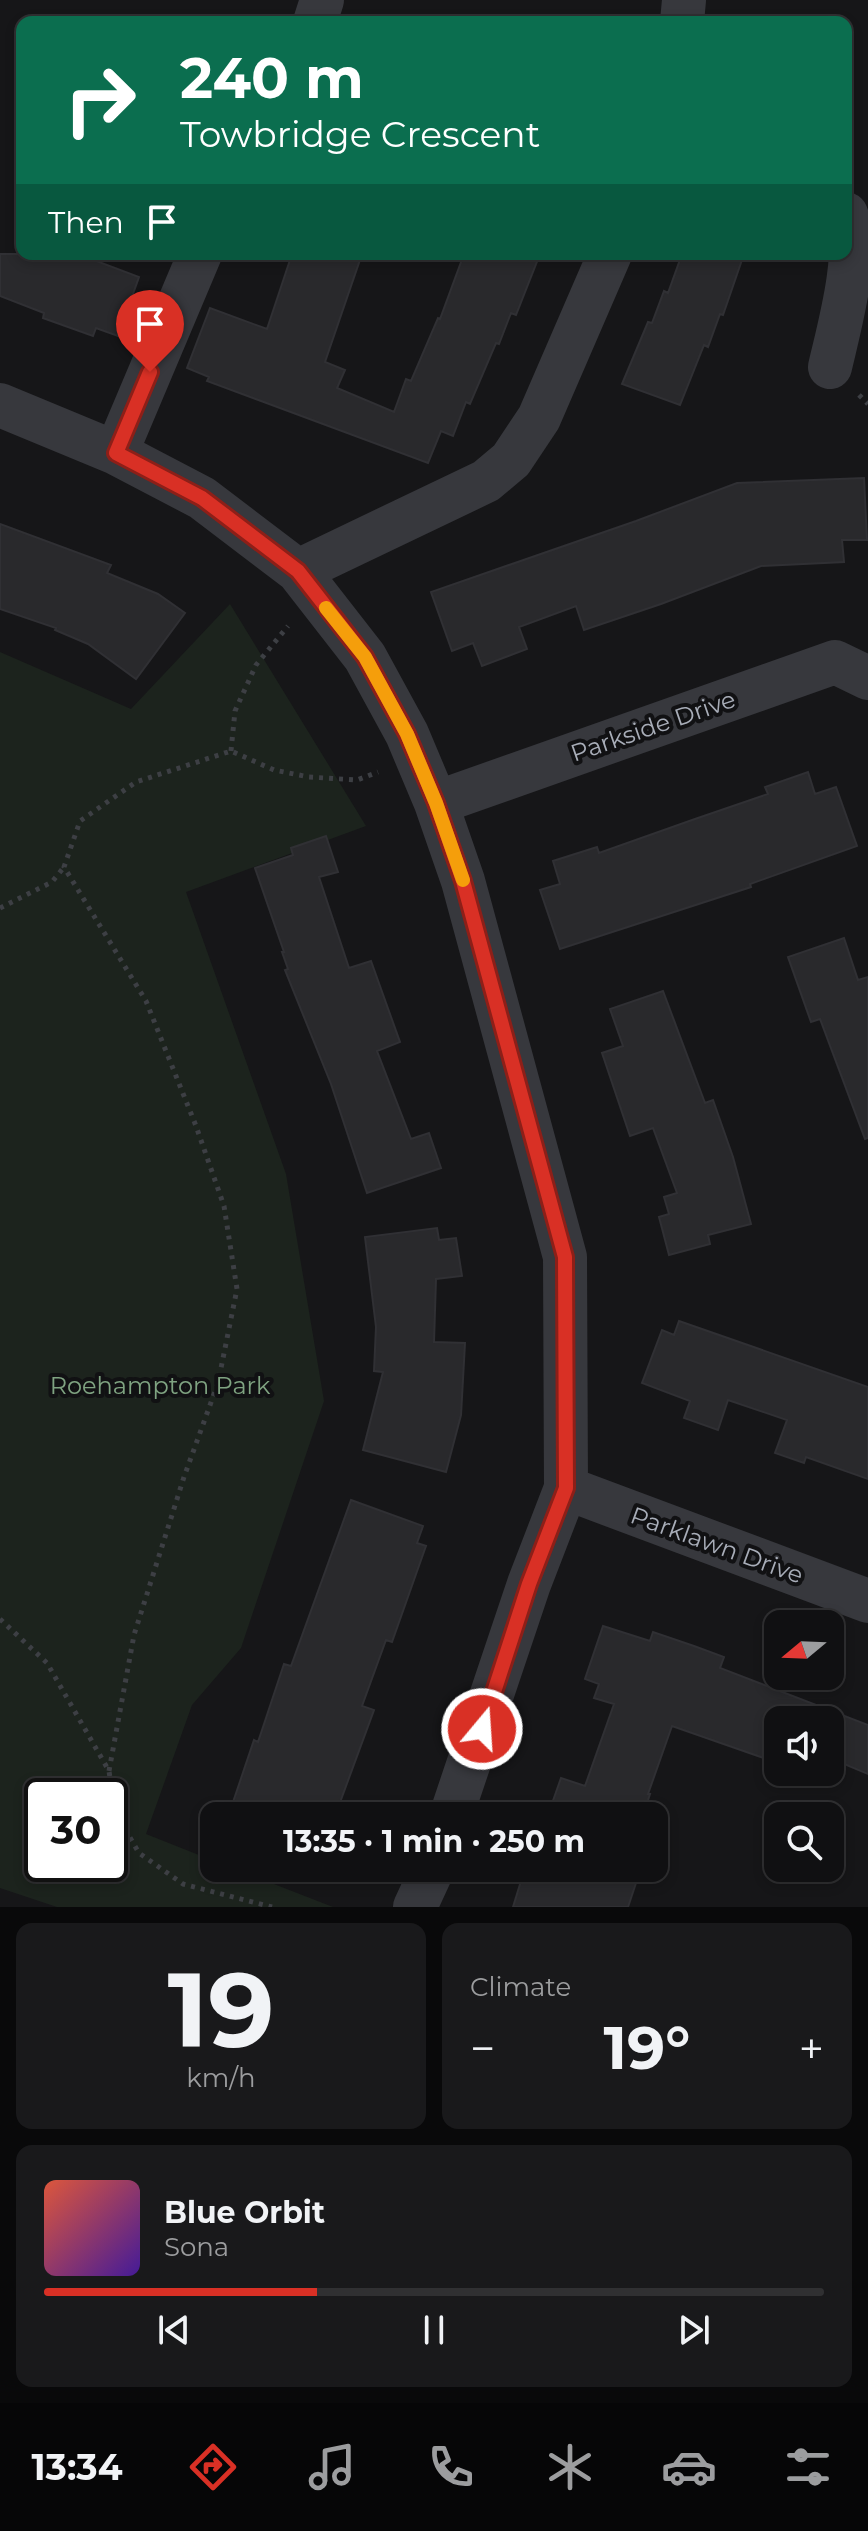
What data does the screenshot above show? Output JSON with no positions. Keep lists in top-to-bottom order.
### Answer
{
  "streets": {
    "street": ["Parkside Drive", "Parklawn Drive"]
  },
  "parks": ["Roehampton Park"],
  "north": "left",
  "page": {
    "turn": ["240 m", "Towbridge Crescent"],
    "then": "Then",
    "limit": "30",
    "trip": "13:35 · 1 min · 250 m",
    "tile": [
      ["19", "km/h"],
      "Climate"
    ],
    "heat": ["−", "19°", "+"],
    "song": ["Blue Orbit", "Sona"],
    "tabs": "13:34"
  }
}
